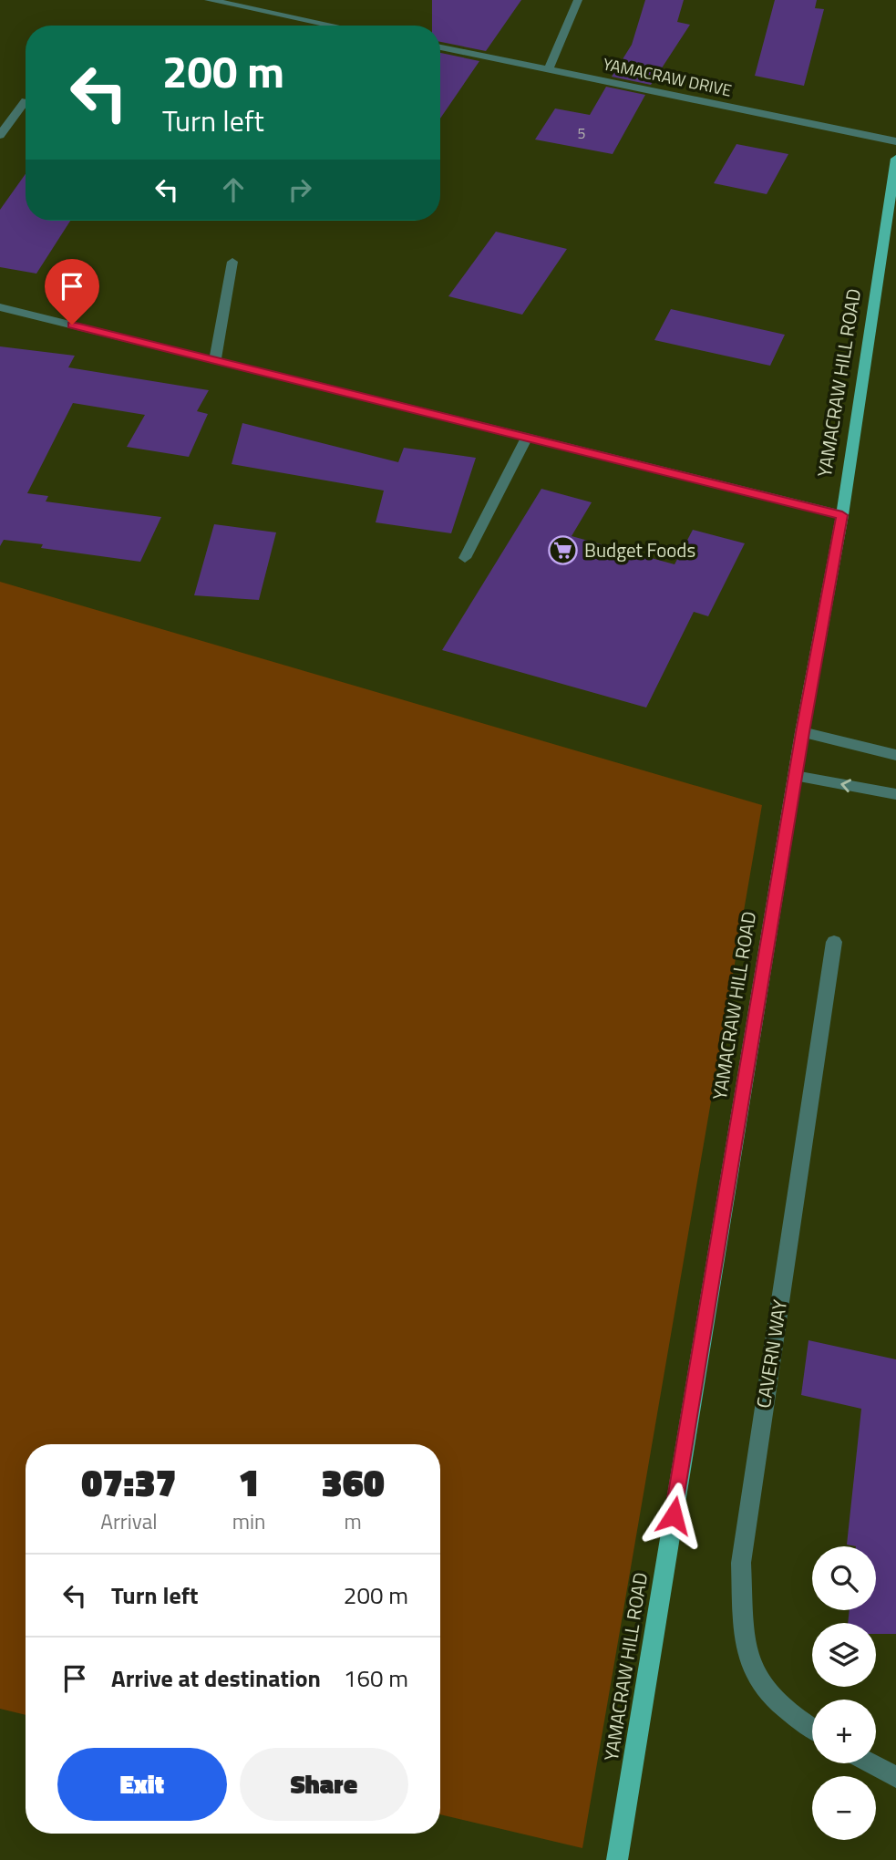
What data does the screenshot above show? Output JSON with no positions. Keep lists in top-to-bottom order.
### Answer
{
  "streets": {
    "main road": ["YAMACRAW HILL ROAD"],
    "street": ["YAMACRAW DRIVE", "CAVERN WAY"]
  },
  "places": {
    "supermarket": ["Budget Foods"]
  },
  "house_numbers": ["5"],
  "page": {
    "turn": ["200 m", "Turn left"],
    "eta": [
      "07:37",
      "Arrival",
      "1",
      "min",
      "360",
      "m"
    ],
    "map_buttons": ["+", "−"],
    "list": [
      {
        "name": "Turn left",
        "value": "200 m"
      },
      {
        "name": "Arrive at destination",
        "value": "160 m"
      }
    ],
    "buttons": ["Exit", "Share"]
  }
}
